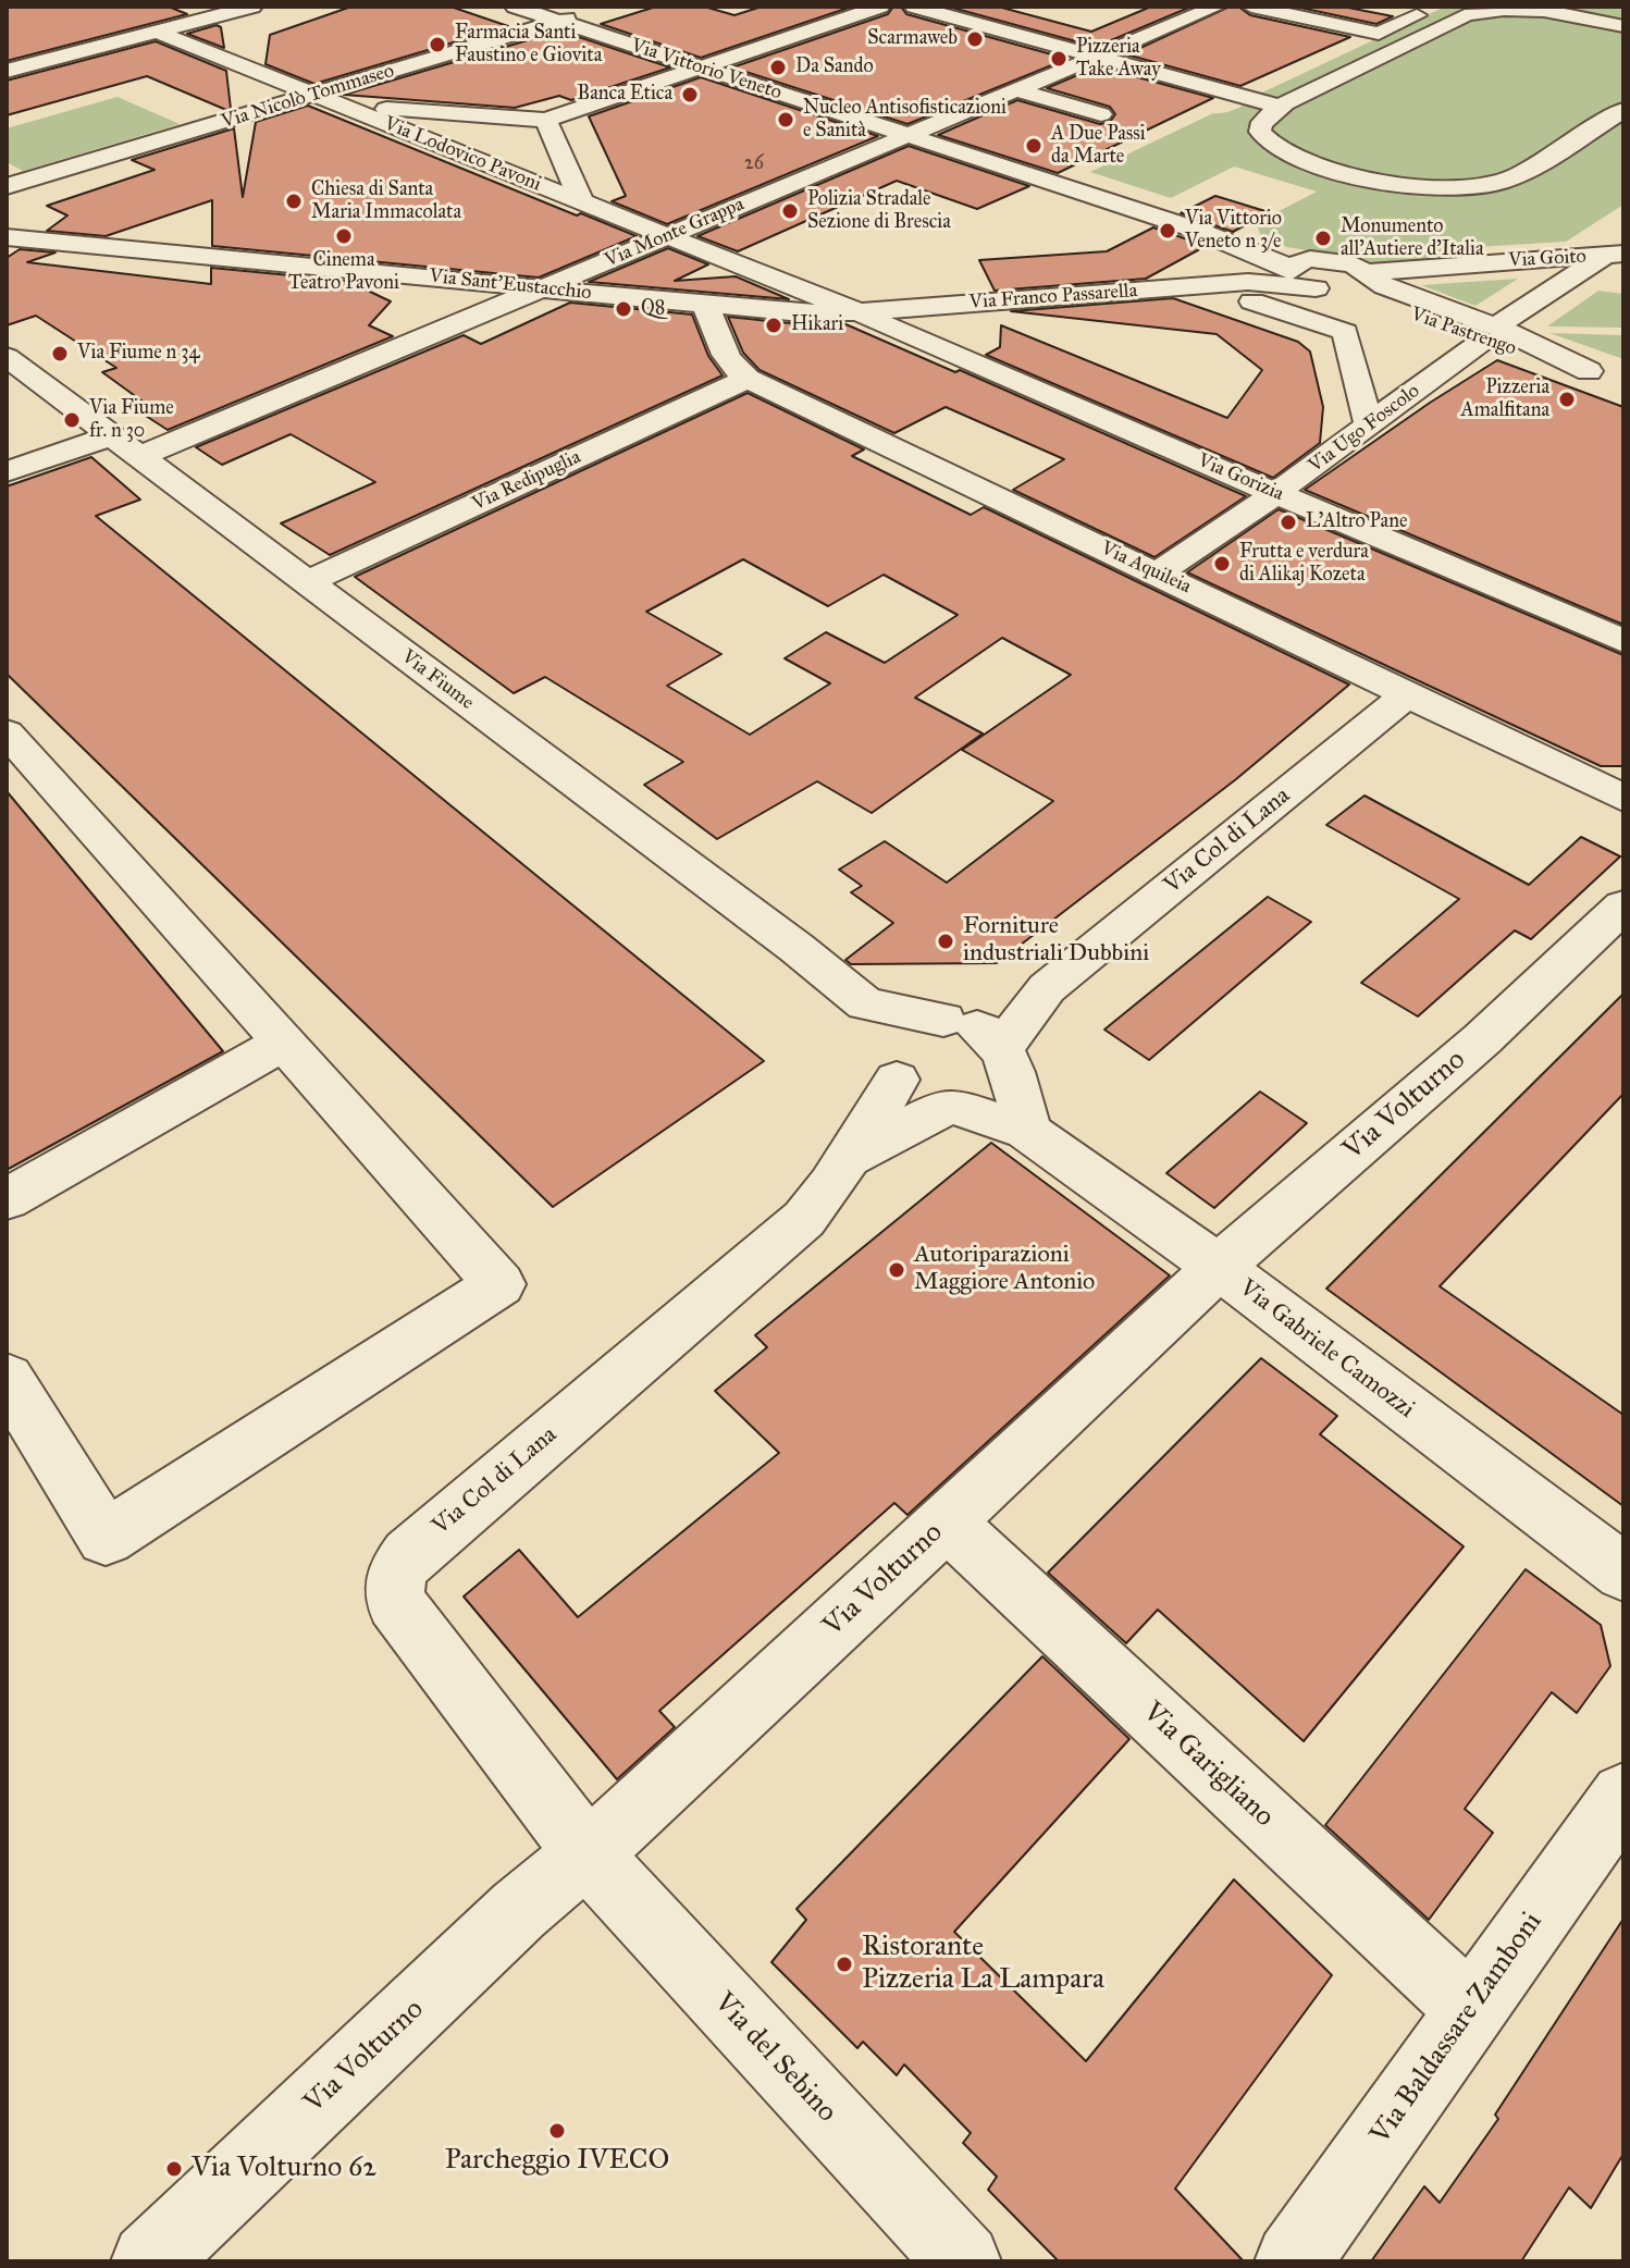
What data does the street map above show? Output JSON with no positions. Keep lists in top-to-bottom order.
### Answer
{
  "streets": {
    "street": [
      "Via Vittorio Veneto",
      "Via Nicolò Tommaseo",
      "Via Lodovico Pavoni",
      "Via Monte Grappa",
      "Via Goito",
      "Via Sant'Eustacchio",
      "Via Franco Passarella",
      "Via Pastrengo",
      "Via Ugo Foscolo",
      "Via Gorizia",
      "Via Redipuglia",
      "Via Aquileia",
      "Via Fiume",
      "Via Col di Lana",
      "Via Volturno",
      "Via Gabriele Camozzi",
      "Via Garigliano",
      "Via Baldassare Zamboni",
      "Via del Sebino"
    ]
  },
  "crossings": [
    ["Via Vittorio Veneto", "Via Nicolò Tommaseo"],
    ["Via Vittorio Veneto", "Via Monte Grappa"],
    ["Via Vittorio Veneto", "Via Goito"],
    ["Via Vittorio Veneto", "Via Franco Passarella"],
    ["Via Vittorio Veneto", "Via Pastrengo"],
    ["Via Nicolò Tommaseo", "Via Lodovico Pavoni"],
    ["Via Lodovico Pavoni", "Via Monte Grappa"],
    ["Via Lodovico Pavoni", "Via Sant'Eustacchio"],
    ["Via Lodovico Pavoni", "Via Franco Passarella"],
    ["Via Lodovico Pavoni", "Via Gorizia"],
    ["Via Monte Grappa", "Via Sant'Eustacchio"],
    ["Via Monte Grappa", "Via Fiume"],
    ["Via Goito", "Via Franco Passarella"],
    ["Via Goito", "Via Pastrengo"],
    ["Via Goito", "Via Ugo Foscolo"],
    ["Via Sant'Eustacchio", "Via Franco Passarella"],
    ["Via Sant'Eustacchio", "Via Gorizia"],
    ["Via Sant'Eustacchio", "Via Aquileia"],
    ["Via Franco Passarella", "Via Pastrengo"],
    ["Via Franco Passarella", "Via Gorizia"],
    ["Via Pastrengo", "Via Ugo Foscolo"],
    ["Via Ugo Foscolo", "Via Gorizia"],
    ["Via Ugo Foscolo", "Via Aquileia"],
    ["Via Redipuglia", "Via Aquileia"],
    ["Via Redipuglia", "Via Fiume"],
    ["Via Aquileia", "Via Col di Lana"],
    ["Via Fiume", "Via Col di Lana"],
    ["Via Fiume", "Via Gabriele Camozzi"],
    ["Via Col di Lana", "Via Volturno"],
    ["Via Col di Lana", "Via Gabriele Camozzi"],
    ["Via Col di Lana", "Via del Sebino"],
    ["Via Volturno", "Via Gabriele Camozzi"],
    ["Via Volturno", "Via Garigliano"],
    ["Via Volturno", "Via del Sebino"],
    ["Via Garigliano", "Via Baldassare Zamboni"]
  ],
  "places": [
    "Scarmaweb",
    "Farmacia Santi Faustino e Giovita",
    "Pizzeria Take Away",
    "Da Sando",
    "Banca Etica",
    "Nucleo Antisofisticazioni e Sanità",
    "A Due Passi da Marte",
    "Chiesa di Santa Maria Immacolata",
    "Polizia Stradale Sezione di Brescia",
    "Via Vittorio Veneto n 3/e",
    "Cinema Teatro Pavoni",
    "Monumento all'Autiere d'Italia",
    "Q8",
    "Hikari",
    "Via Fiume n 34",
    "Pizzeria Amalfitana",
    "Via Fiume fr. n 30",
    "L'Altro Pane",
    "Frutta e verdura di Alikaj Kozeta",
    "Forniture industriali Dubbini",
    "Autoriparazioni Maggiore Antonio",
    "Ristorante Pizzeria La Lampara",
    "Parcheggio IVECO",
    "Via Volturno 62"
  ],
  "house_numbers": ["26"]
}
